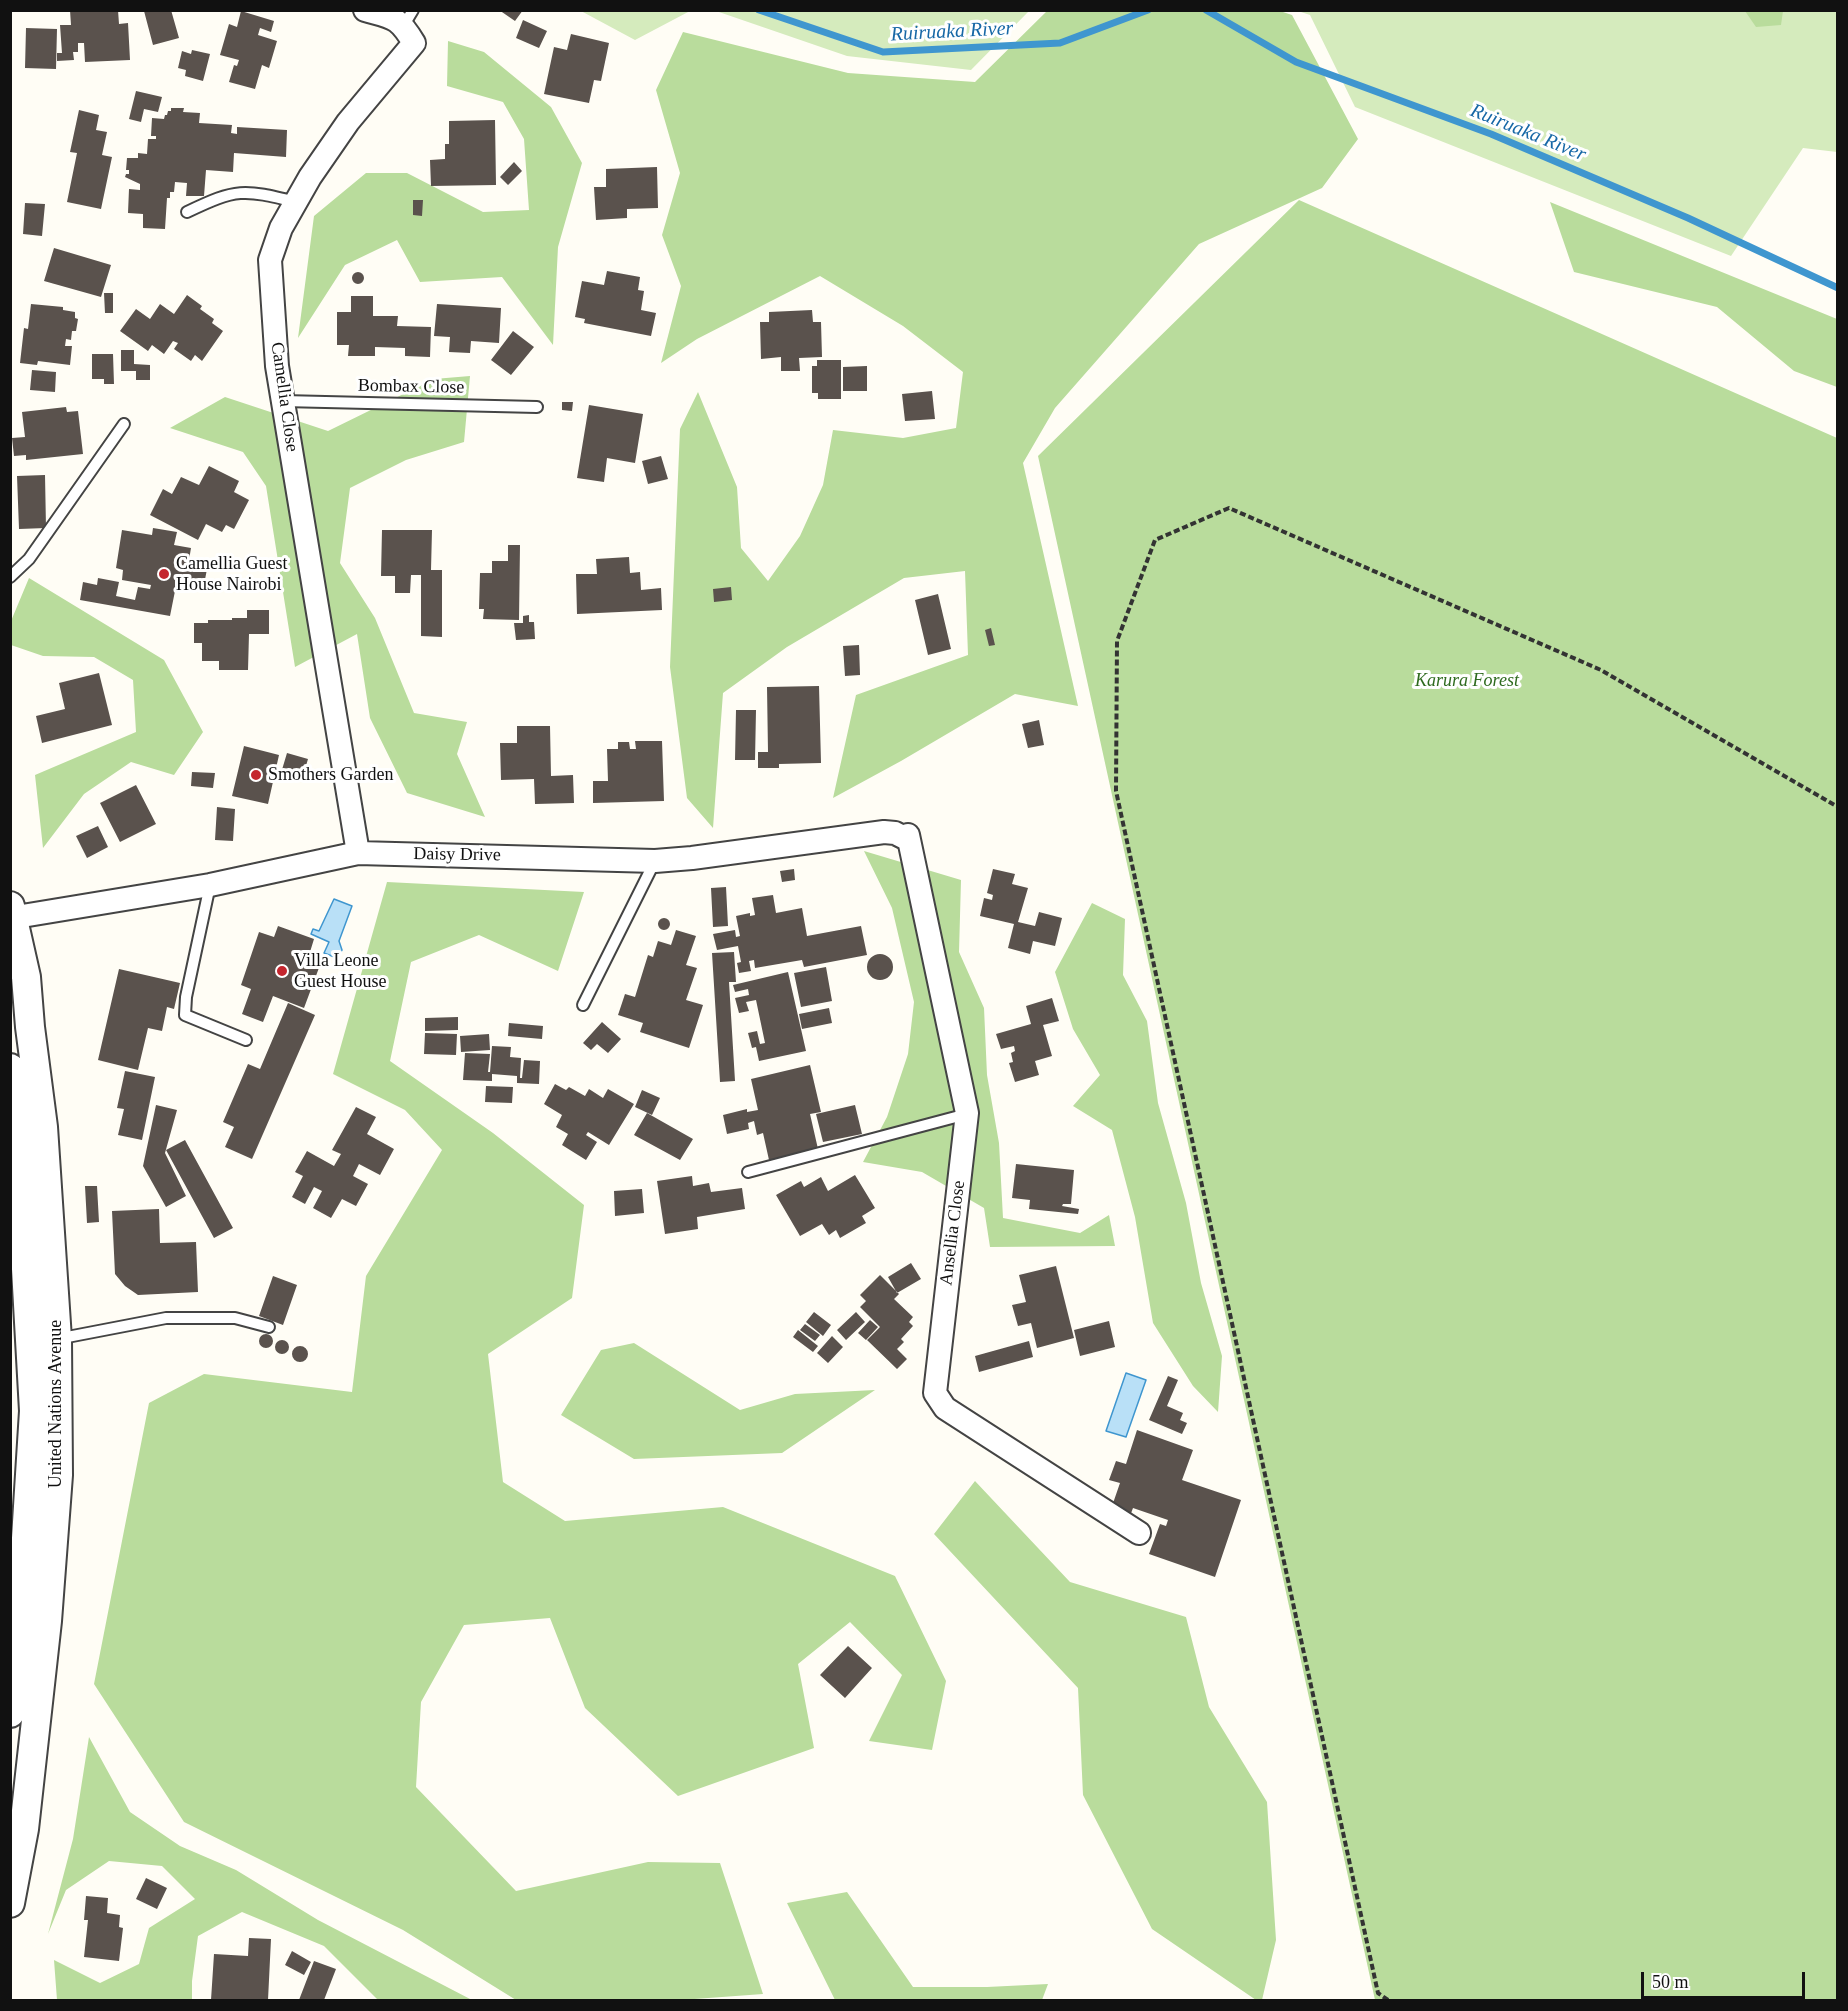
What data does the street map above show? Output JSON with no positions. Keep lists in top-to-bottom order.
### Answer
{
  "streets": {
    "street": [
      "Camellia Close",
      "Daisy Drive",
      "Ansellia Close",
      "United Nations Avenue"
    ],
    "lane": ["Bombax Close"]
  },
  "crossings": [
    ["Bombax Close", "Camellia Close"],
    ["Camellia Close", "Daisy Drive"],
    ["Daisy Drive", "Ansellia Close"],
    ["Daisy Drive", "United Nations Avenue"]
  ],
  "water": ["Ruiruaka River"],
  "parks": ["Karura Forest"],
  "places": ["Camellia Guest House Nairobi", "Smothers Garden", "Villa Leone Guest House"],
  "scale_bar": "50 m"
}
